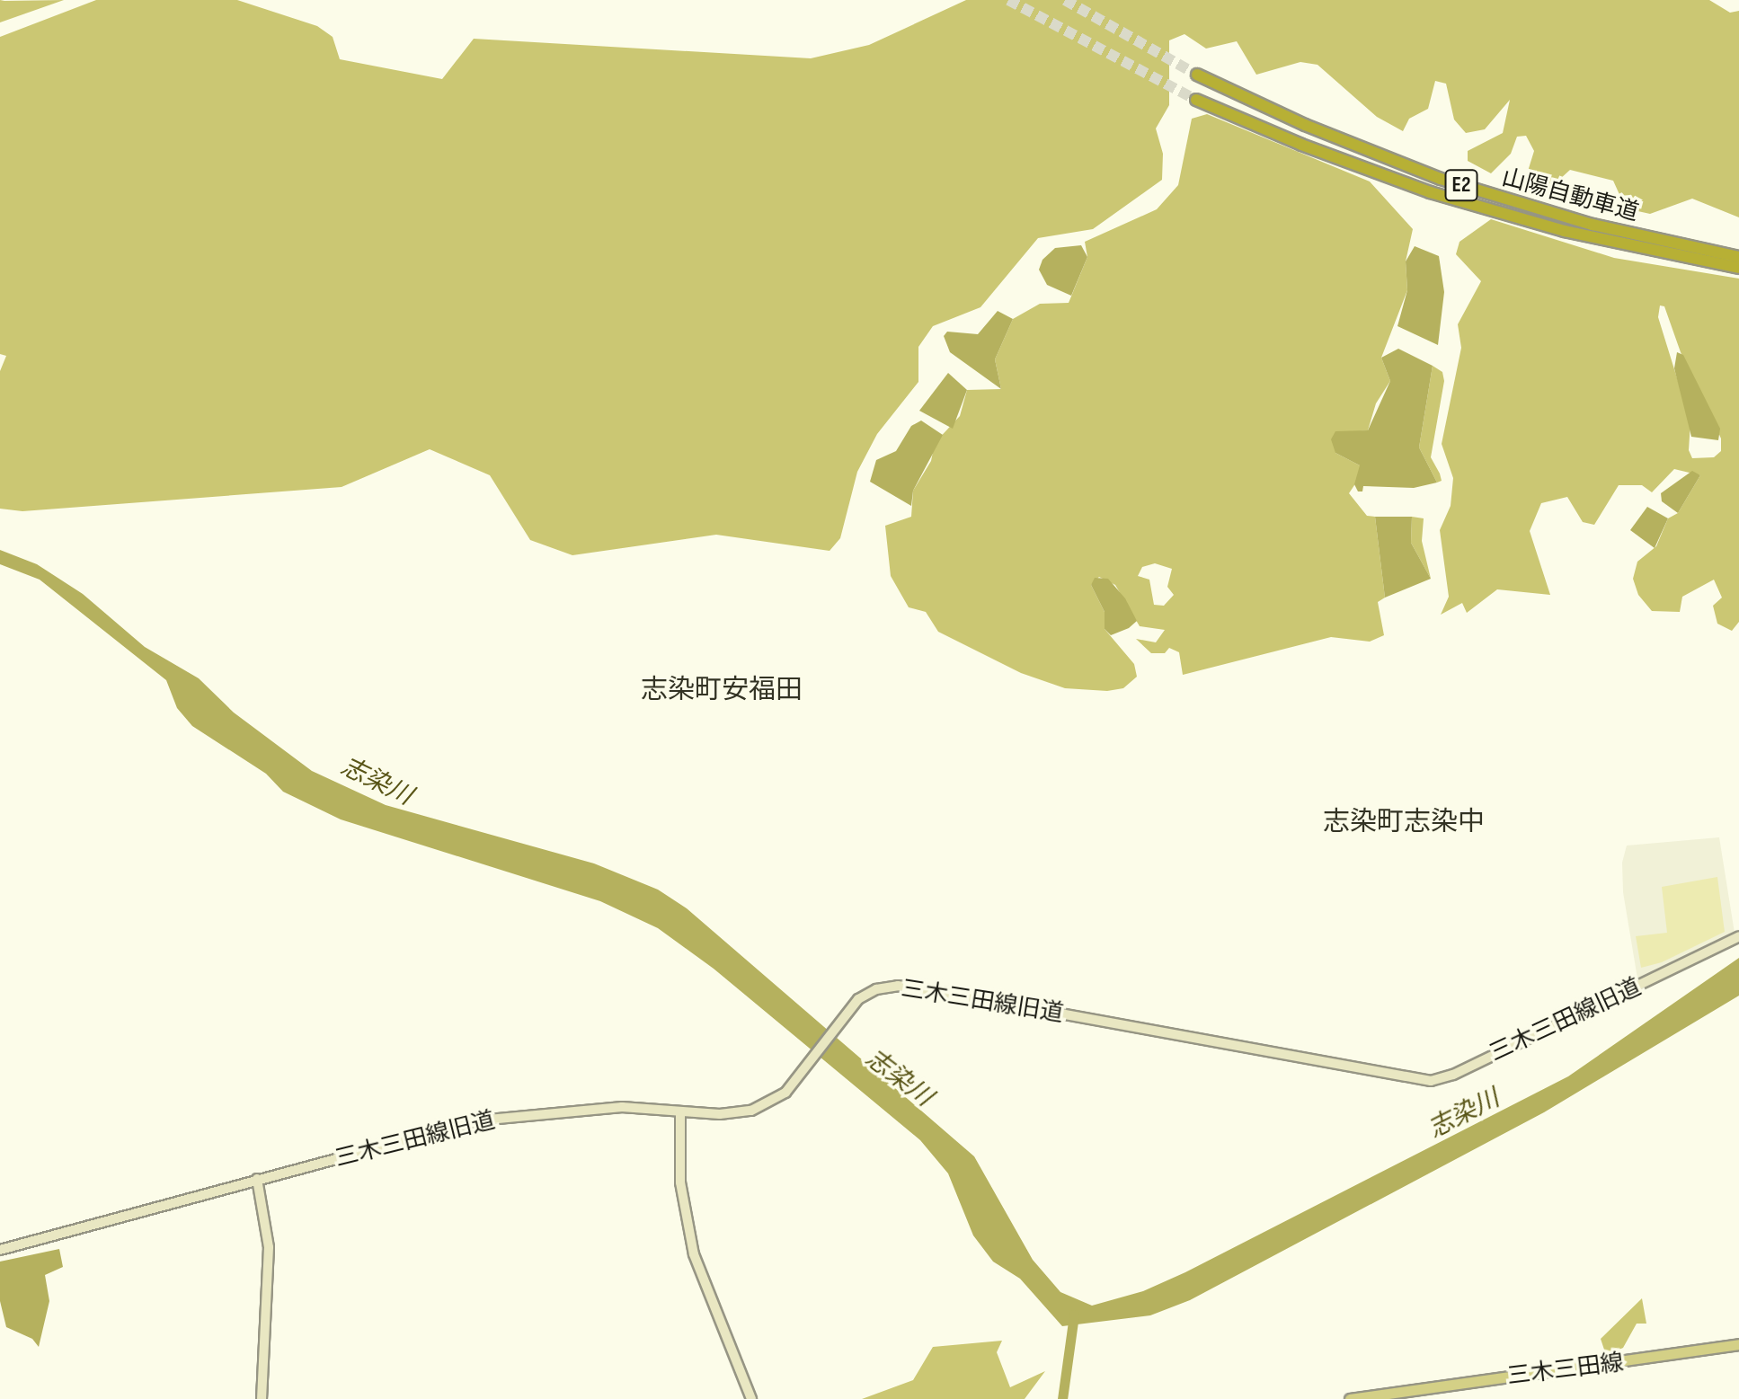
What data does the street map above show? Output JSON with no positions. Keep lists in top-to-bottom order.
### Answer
{
  "streets": {
    "highway": ["E2", "山陽自動車道"],
    "main road": ["三木三田線"],
    "street": ["三木三田線旧道"]
  },
  "districts": ["志染町安福田", "志染町志染中"],
  "water": ["志染川"]
}
